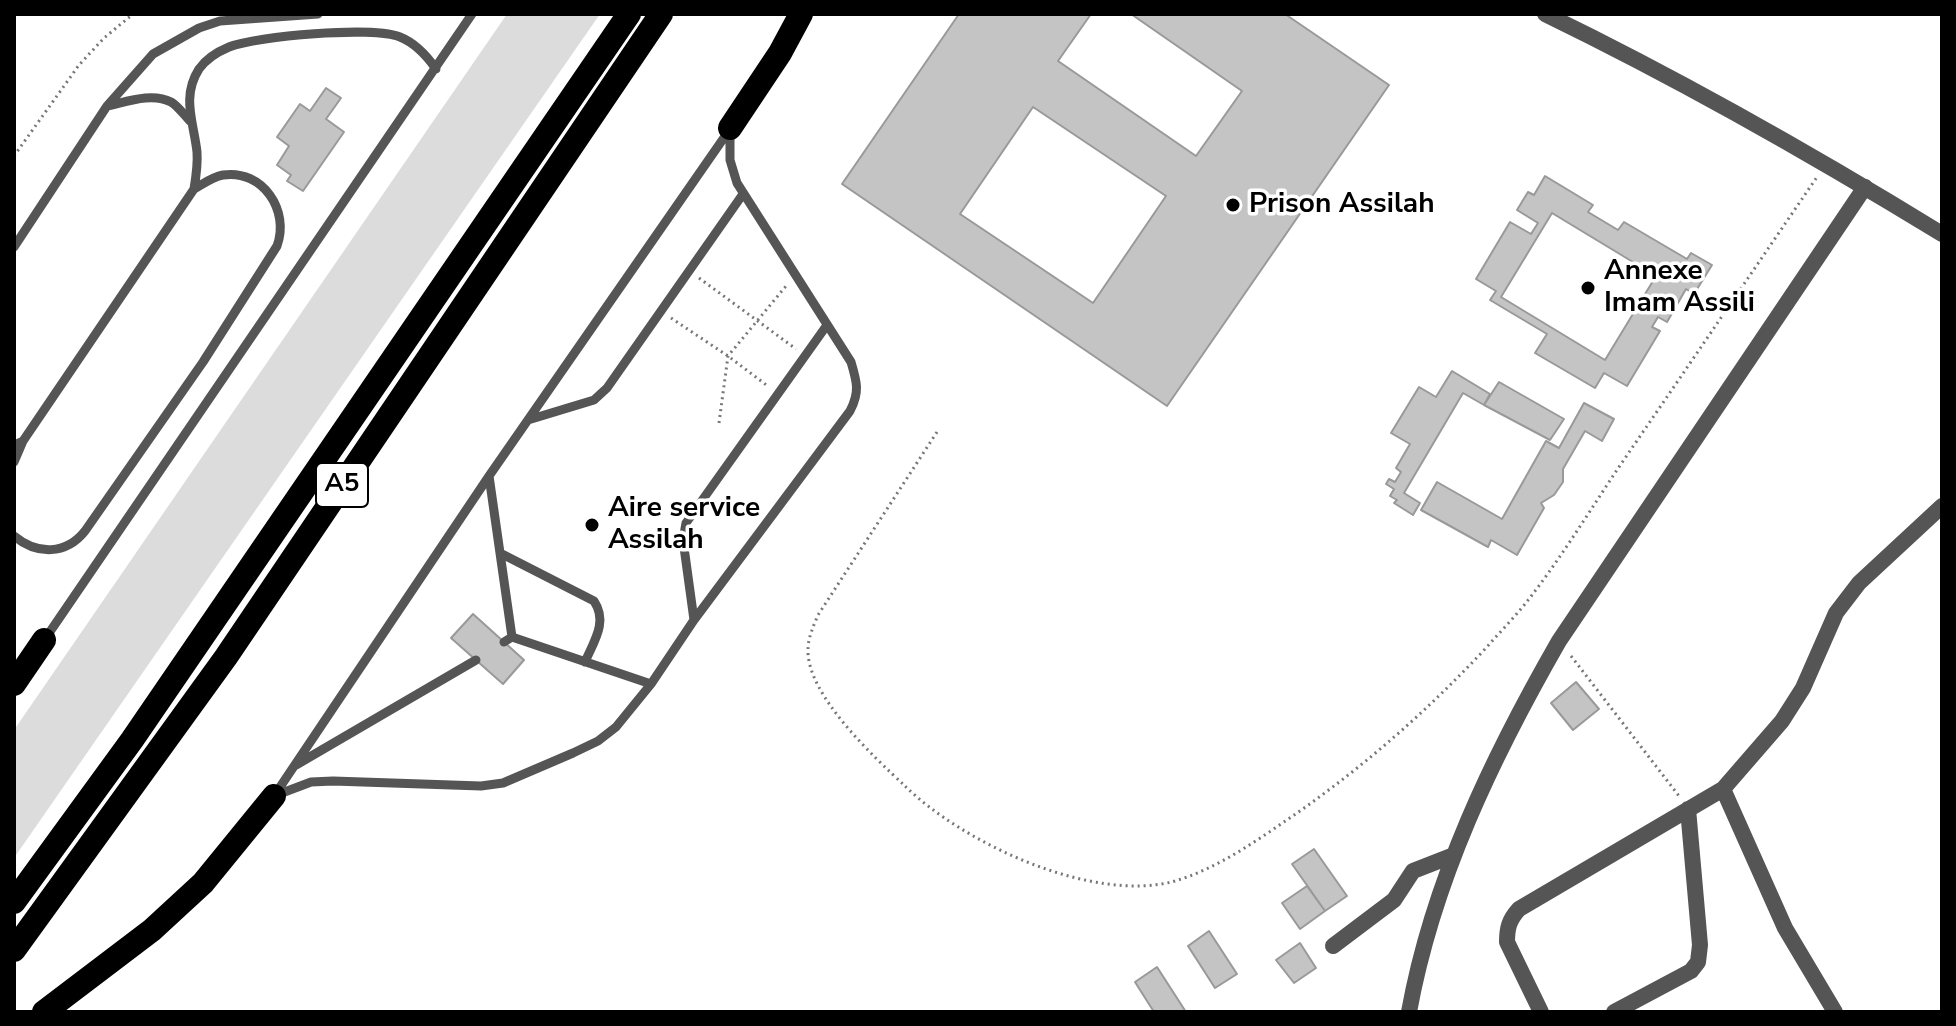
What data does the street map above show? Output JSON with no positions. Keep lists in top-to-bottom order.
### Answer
{
  "streets": {
    "highway": ["A5"]
  },
  "places": ["Prison Assilah", "Annexe Imam Assili", "Aire service Assilah"]
}
